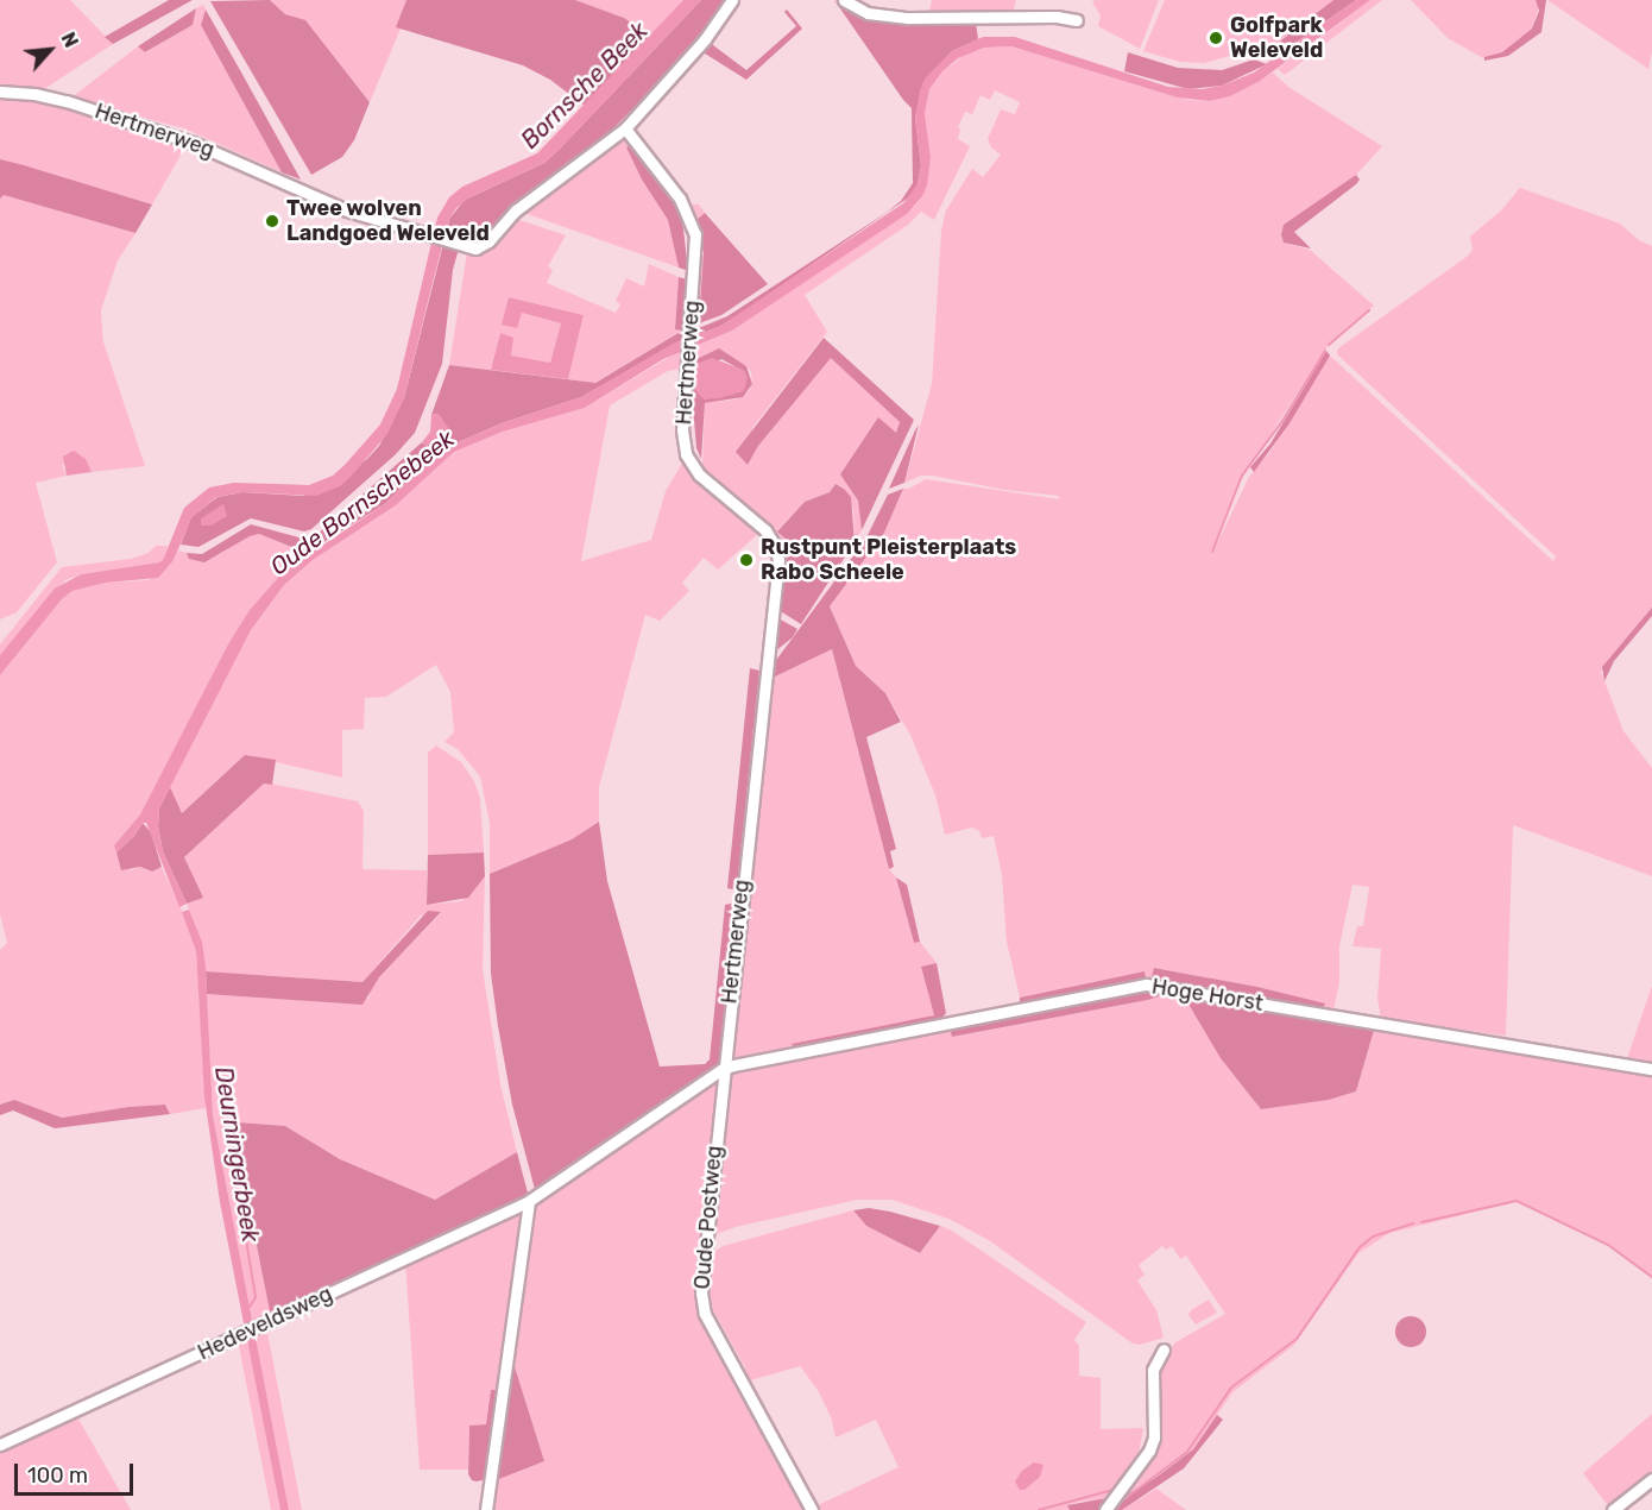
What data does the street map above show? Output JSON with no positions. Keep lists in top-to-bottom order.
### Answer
{
  "streets": {
    "street": [
      "Hertmerweg",
      "Hoge Horst",
      "Oude Postweg",
      "Hedeveldsweg"
    ]
  },
  "crossings": [
    ["Hertmerweg", "Hoge Horst"],
    ["Hertmerweg", "Oude Postweg"],
    ["Hoge Horst", "Oude Postweg"]
  ],
  "water": ["Bornsche Beek", "Oude Bornschebeek", "Deurningerbeek"],
  "places": ["Golfpark Weleveld", "Twee wolven Landgoed Weleveld", "Rustpunt Pleisterplaats Rabo Scheele"],
  "scale_bar": "100 m",
  "north": "top right"
}
